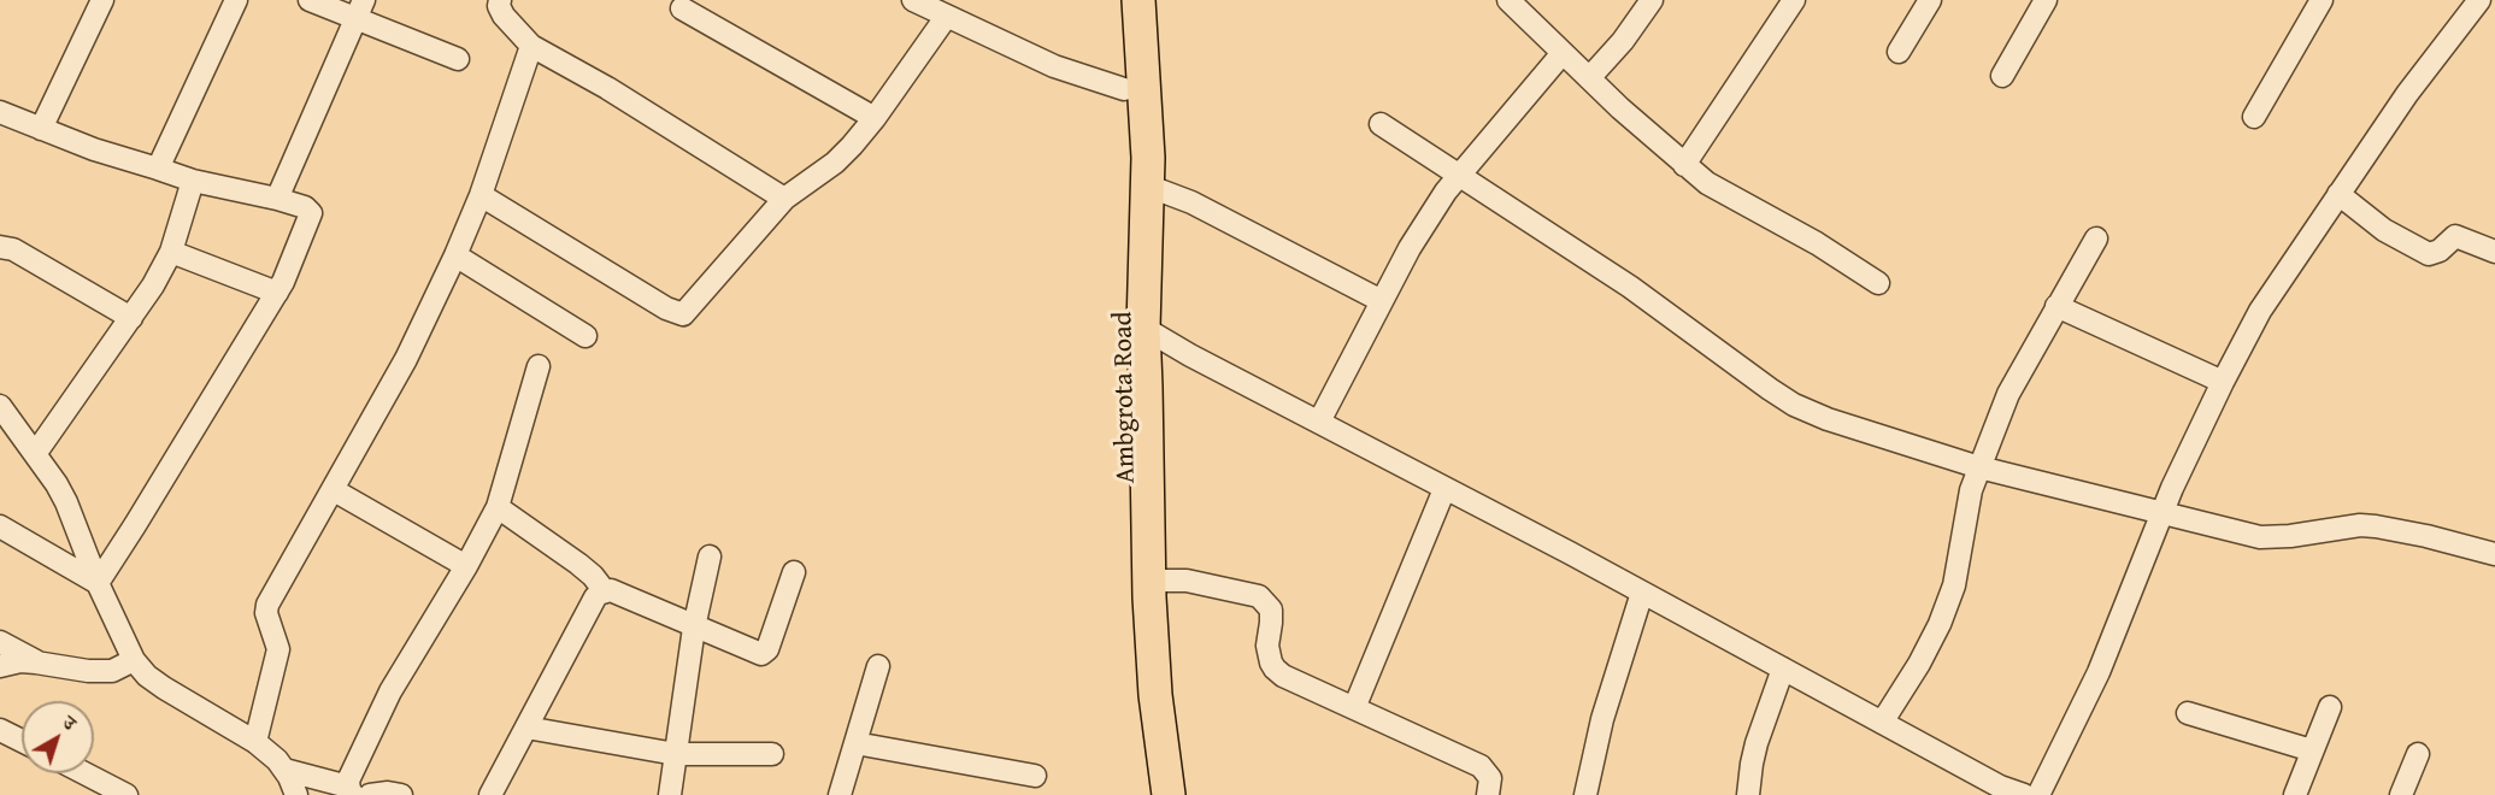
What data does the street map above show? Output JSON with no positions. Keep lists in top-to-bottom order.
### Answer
{
  "streets": {
    "main road": ["Ambgrota Road"]
  },
  "north": "top right"
}
